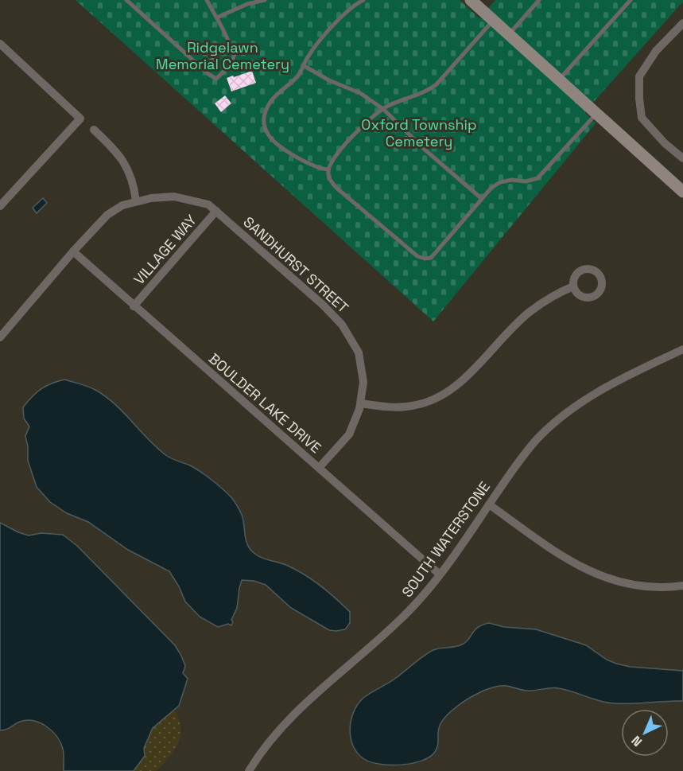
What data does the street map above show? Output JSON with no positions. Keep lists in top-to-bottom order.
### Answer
{
  "streets": {
    "street": [
      "VILLAGE WAY",
      "SANDHURST STREET",
      "BOULDER LAKE DRIVE",
      "SOUTH WATERSTONE"
    ]
  },
  "crossings": [
    ["VILLAGE WAY", "SANDHURST STREET"],
    ["VILLAGE WAY", "BOULDER LAKE DRIVE"],
    ["SANDHURST STREET", "BOULDER LAKE DRIVE"],
    ["BOULDER LAKE DRIVE", "SOUTH WATERSTONE"]
  ],
  "parks": ["Ridgelawn Memorial Cemetery", "Oxford Township Cemetery"],
  "north": "bottom left"
}
